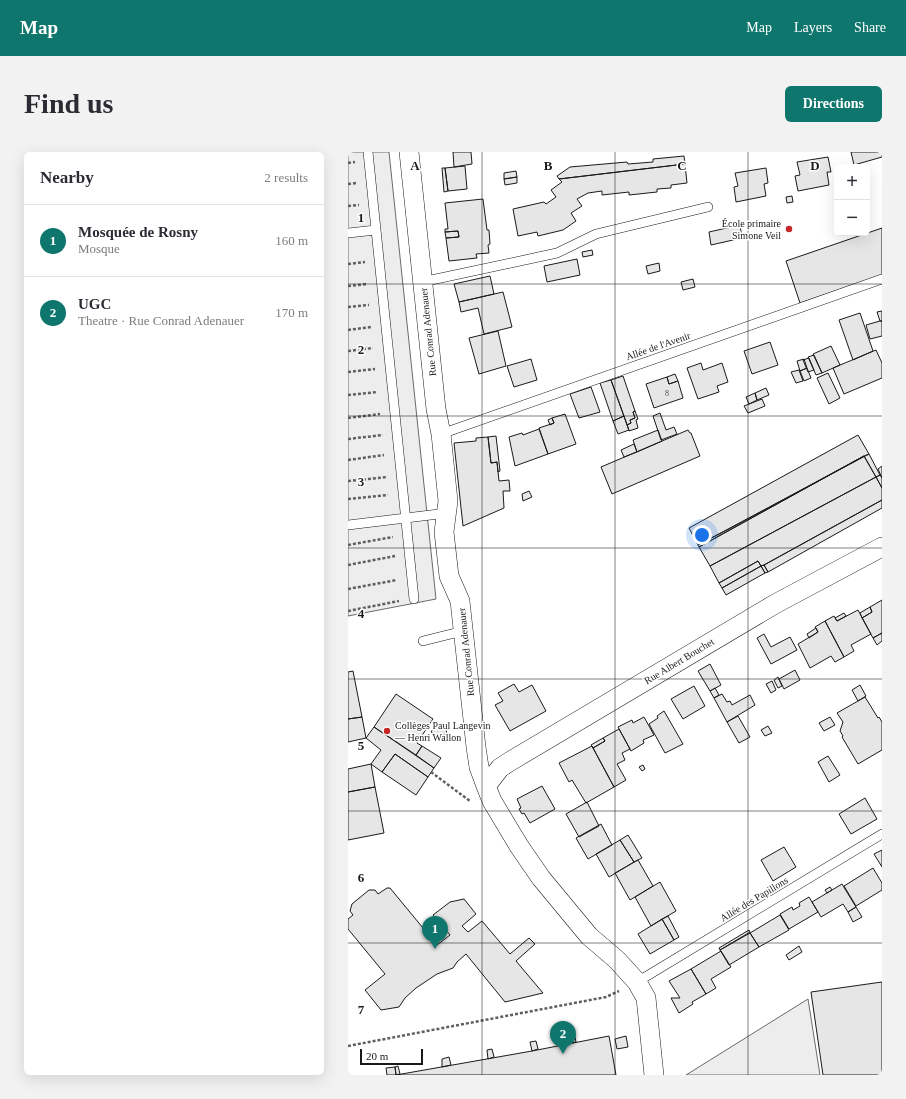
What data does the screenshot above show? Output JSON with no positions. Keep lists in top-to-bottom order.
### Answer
{
  "streets": {
    "street": ["Rue Conrad Adenauer", "Rue Albert Bouchet"],
    "lane": ["Allée de l'Avenir", "Allée des Papillons"]
  },
  "crossings": [
    ["Rue Conrad Adenauer", "Allée de l'Avenir"],
    ["Rue Conrad Adenauer", "Rue Albert Bouchet"],
    ["Rue Conrad Adenauer", "Allée des Papillons"]
  ],
  "places": ["École primaire Simone Veil", "Collèges Paul Langevin — Henri Wallon"],
  "house_numbers": ["8"],
  "scale_bar": "20 m",
  "page": {
    "header": "Map",
    "nav": ["Map", "Layers", "Share"],
    "buttons": "Directions",
    "title": "Find us",
    "heading": ["Nearby", "2 results"],
    "map_buttons": ["+", "−"],
    "list": [
      {
        "mark": "1",
        "name": "Mosquée de Rosny",
        "note": "Mosque",
        "value": "160 m"
      },
      {
        "mark": "2",
        "name": "UGC",
        "note": "Theatre · Rue Conrad Adenauer",
        "value": "170 m"
      }
    ],
    "pins": ["1", "2"],
    "scale": "20 m"
  },
  "grid": {
    "columns": [
      "A",
      "B",
      "C",
      "D"
    ],
    "rows": [
      "1",
      "2",
      "3",
      "4",
      "5",
      "6",
      "7"
    ]
  }
}
